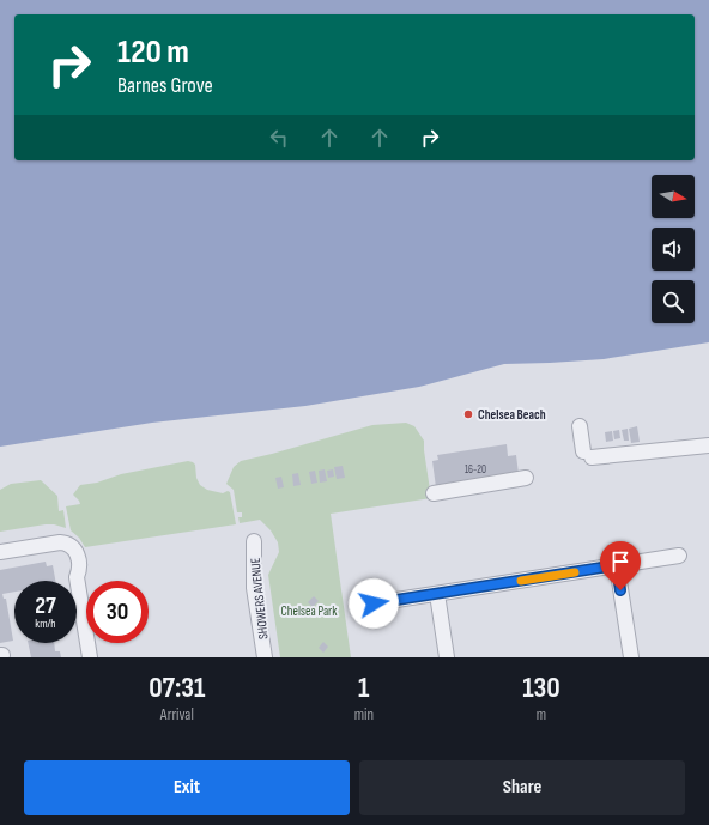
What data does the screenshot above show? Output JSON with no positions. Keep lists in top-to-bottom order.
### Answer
{
  "streets": {
    "street": ["SHOWERS AVENUE"]
  },
  "parks": ["Chelsea Park"],
  "places": ["Chelsea Beach"],
  "house_numbers": ["16-20"],
  "north": "right",
  "page": {
    "turn": ["120 m", "Barnes Grove"],
    "speed": "27 km/h",
    "limit": "30",
    "eta": [
      "07:31",
      "Arrival",
      "1",
      "min",
      "130",
      "m"
    ],
    "buttons": ["Exit", "Share"]
  }
}
